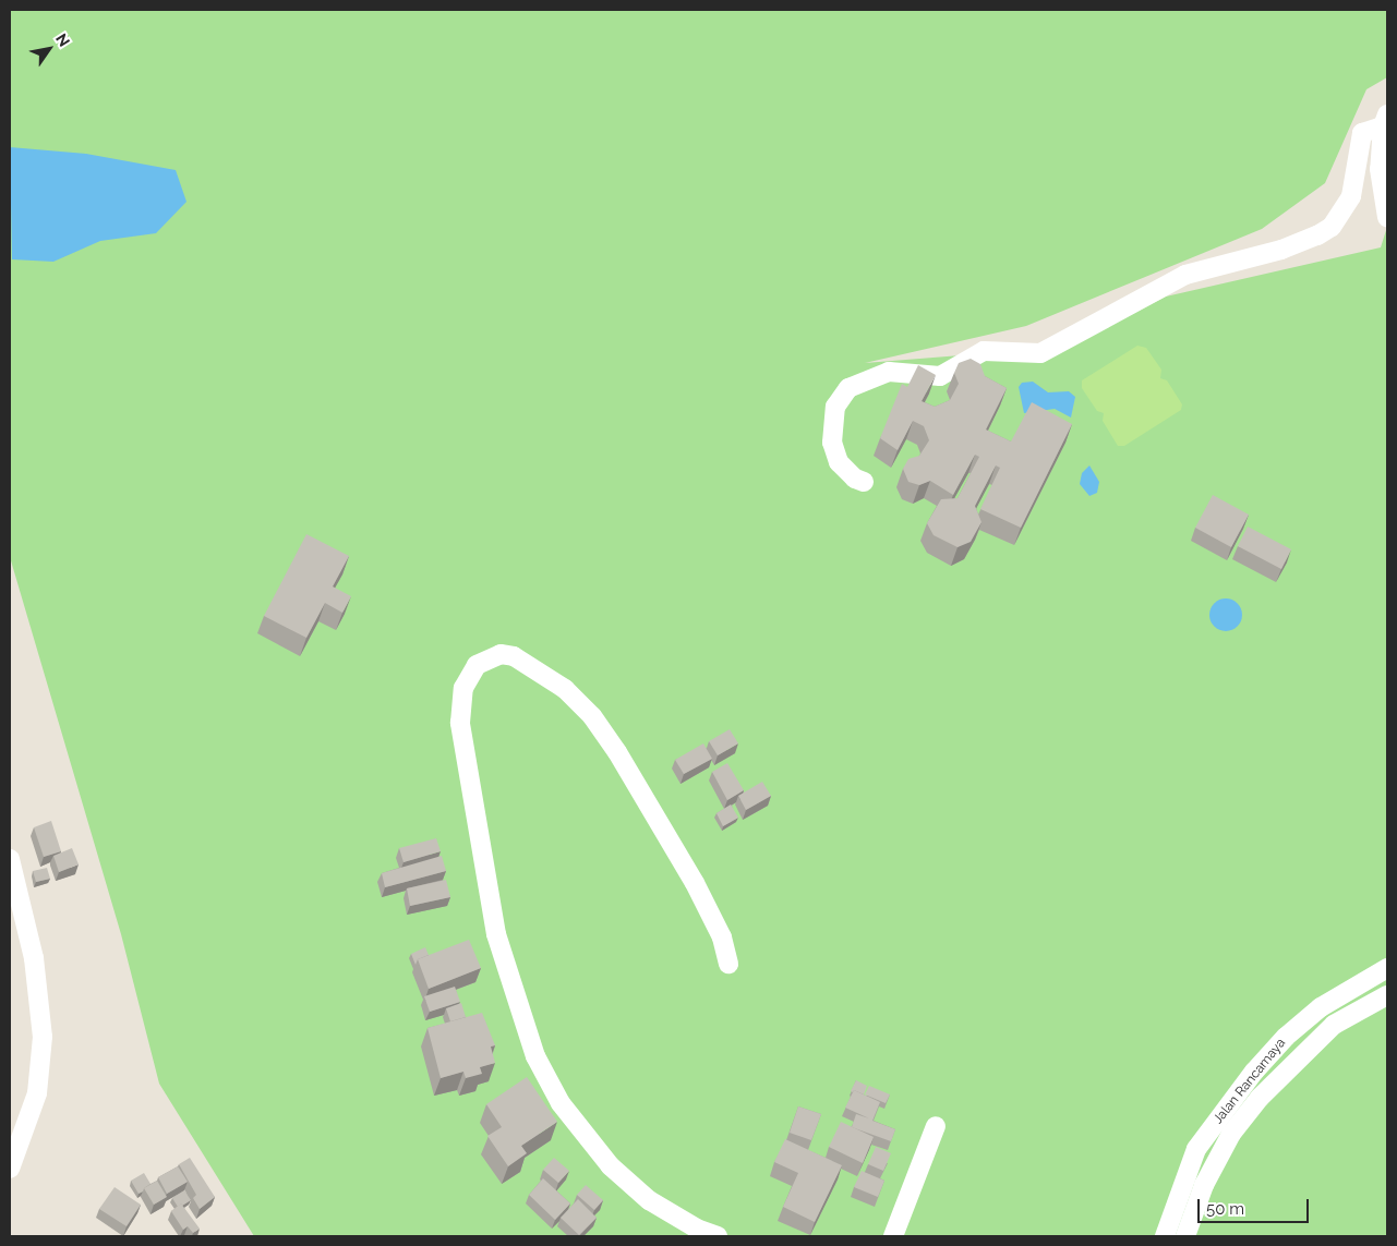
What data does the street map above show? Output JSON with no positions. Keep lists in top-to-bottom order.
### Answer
{
  "streets": {
    "street": ["Jalan Rancamaya"]
  },
  "scale_bar": "50 m",
  "north": "top right"
}
